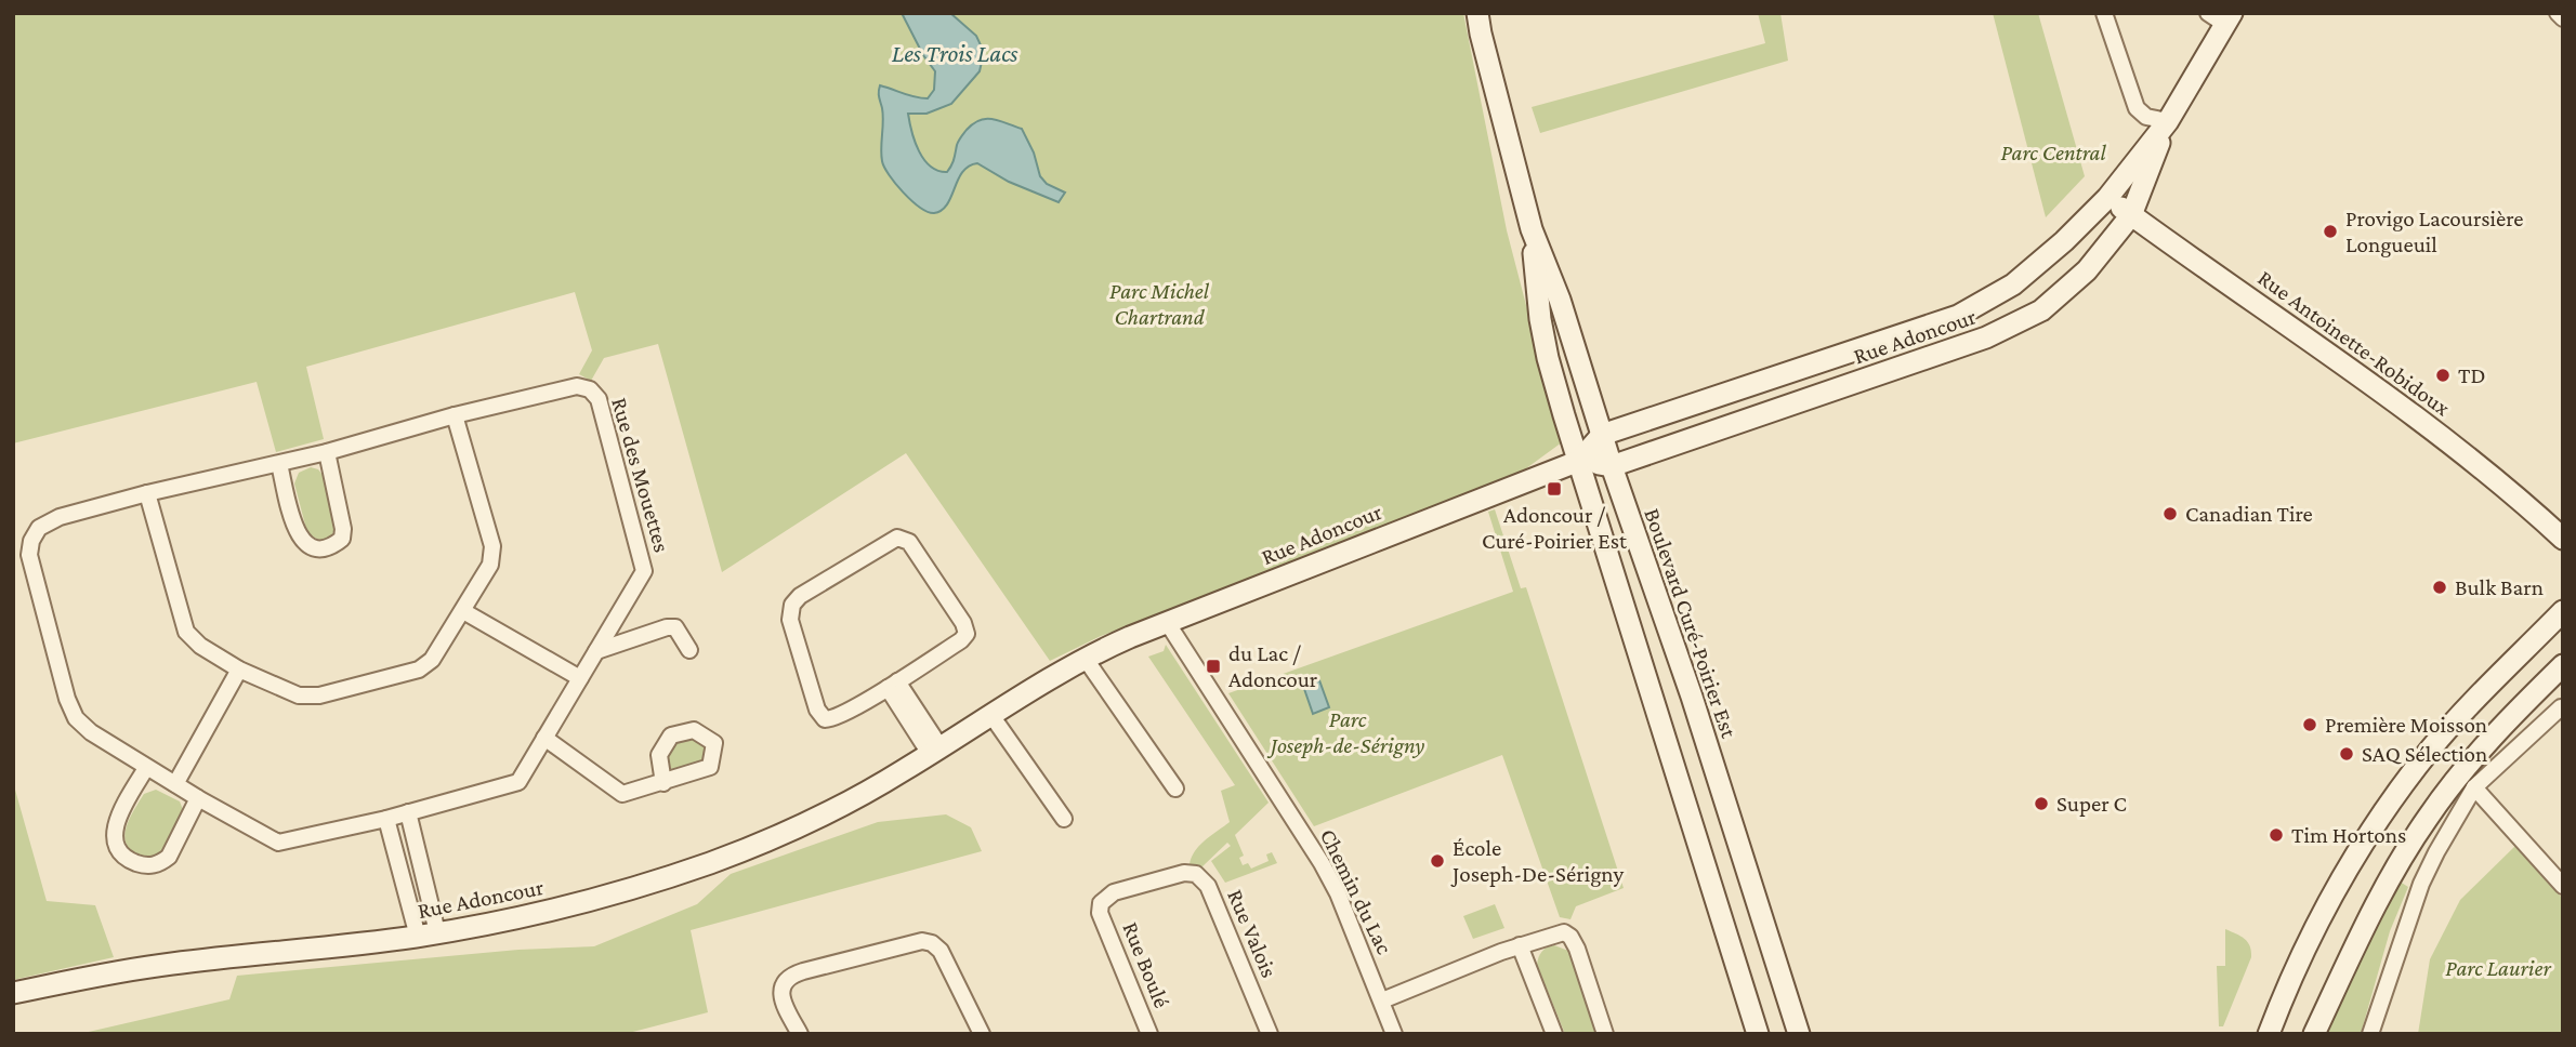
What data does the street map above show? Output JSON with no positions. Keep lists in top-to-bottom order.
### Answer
{
  "streets": {
    "street": [
      "Rue Adoncour",
      "Rue Antoinette-Robidoux",
      "Rue des Mouettes",
      "Boulevard Curé-Poirier Est",
      "Chemin du Lac",
      "Rue Valois",
      "Rue Boulé"
    ]
  },
  "crossings": [
    ["Rue Adoncour", "Rue Antoinette-Robidoux"],
    ["Rue Adoncour", "Boulevard Curé-Poirier Est"],
    ["Rue Adoncour", "Chemin du Lac"],
    ["Rue Valois", "Rue Boulé"]
  ],
  "water": ["Les Trois Lacs"],
  "parks": [
    "Parc Central",
    "Parc Michel Chartrand",
    "Parc Joseph-de-Sérigny",
    "Parc Laurier"
  ],
  "places": {
    "other": [
      "Provigo Lacoursière Longueuil",
      "TD",
      "Canadian Tire",
      "Bulk Barn",
      "Première Moisson",
      "SAQ Sélection",
      "Super C",
      "Tim Hortons",
      "École Joseph-De-Sérigny"
    ],
    "transit": ["Adoncour / Curé-Poirier Est", "du Lac / Adoncour"]
  }
}
